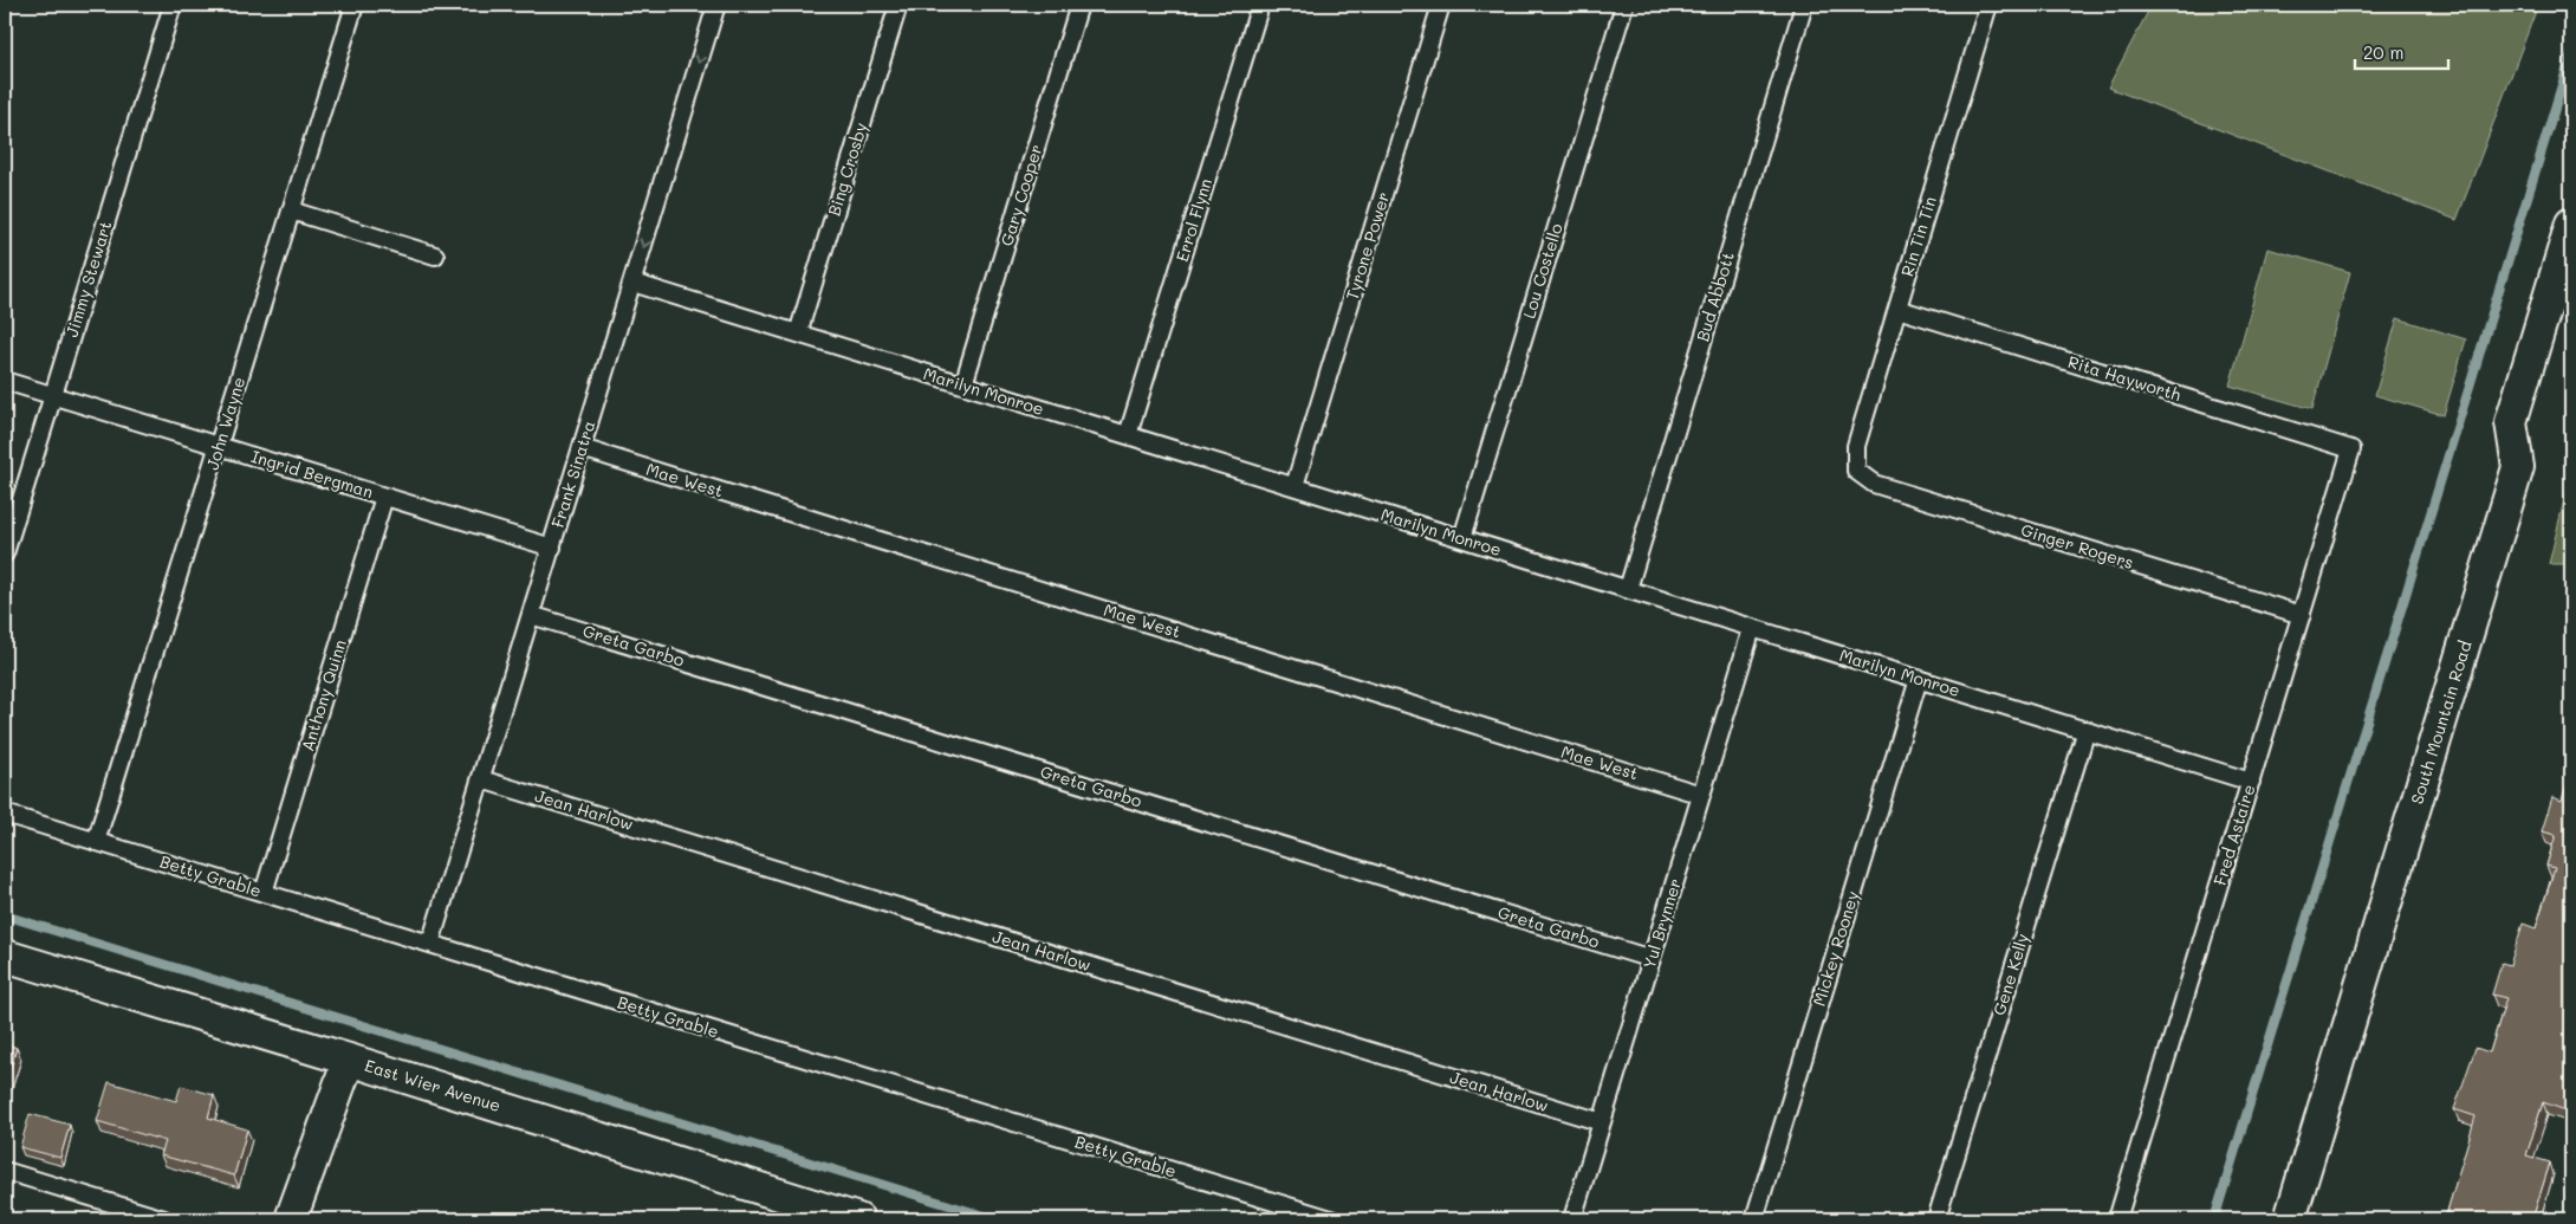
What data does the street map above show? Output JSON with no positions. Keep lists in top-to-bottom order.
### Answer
{
  "streets": {
    "street": ["South Mountain Road", "East Wier Avenue"],
    "lane": [
      "Bing Crosby",
      "Gary Cooper",
      "Errol Flynn",
      "Rin Tin Tin",
      "Tyrone Power",
      "Lou Costello",
      "Jimmy Stewart",
      "Bud Abbott",
      "Rita Hayworth",
      "Marilyn Monroe",
      "John Wayne",
      "Ingrid Bergman",
      "Frank Sinatra",
      "Mae West",
      "Ginger Rogers",
      "Greta Garbo",
      "Anthony Quinn",
      "Jean Harlow",
      "Fred Astaire",
      "Betty Grable",
      "Yul Brynner",
      "Mickey Rooney",
      "Gene Kelly"
    ]
  },
  "crossings": [
    ["Bing Crosby", "Marilyn Monroe"],
    ["Gary Cooper", "Marilyn Monroe"],
    ["Errol Flynn", "Marilyn Monroe"],
    ["Rin Tin Tin", "Rita Hayworth"],
    ["Rin Tin Tin", "Ginger Rogers"],
    ["Tyrone Power", "Marilyn Monroe"],
    ["Lou Costello", "Marilyn Monroe"],
    ["Jimmy Stewart", "Ingrid Bergman"],
    ["Bud Abbott", "Marilyn Monroe"],
    ["Rita Hayworth", "Fred Astaire"],
    ["Marilyn Monroe", "Frank Sinatra"],
    ["Marilyn Monroe", "Fred Astaire"],
    ["Marilyn Monroe", "Yul Brynner"],
    ["Marilyn Monroe", "Mickey Rooney"],
    ["Marilyn Monroe", "Gene Kelly"],
    ["John Wayne", "Ingrid Bergman"],
    ["John Wayne", "Betty Grable"],
    ["Ingrid Bergman", "Frank Sinatra"],
    ["Ingrid Bergman", "Anthony Quinn"],
    ["Frank Sinatra", "Mae West"],
    ["Frank Sinatra", "Greta Garbo"],
    ["Frank Sinatra", "Jean Harlow"],
    ["Frank Sinatra", "Betty Grable"],
    ["Mae West", "Yul Brynner"],
    ["Ginger Rogers", "Fred Astaire"],
    ["Greta Garbo", "Yul Brynner"],
    ["Anthony Quinn", "Betty Grable"],
    ["Jean Harlow", "Yul Brynner"]
  ],
  "scale_bar": "20 m"
}
